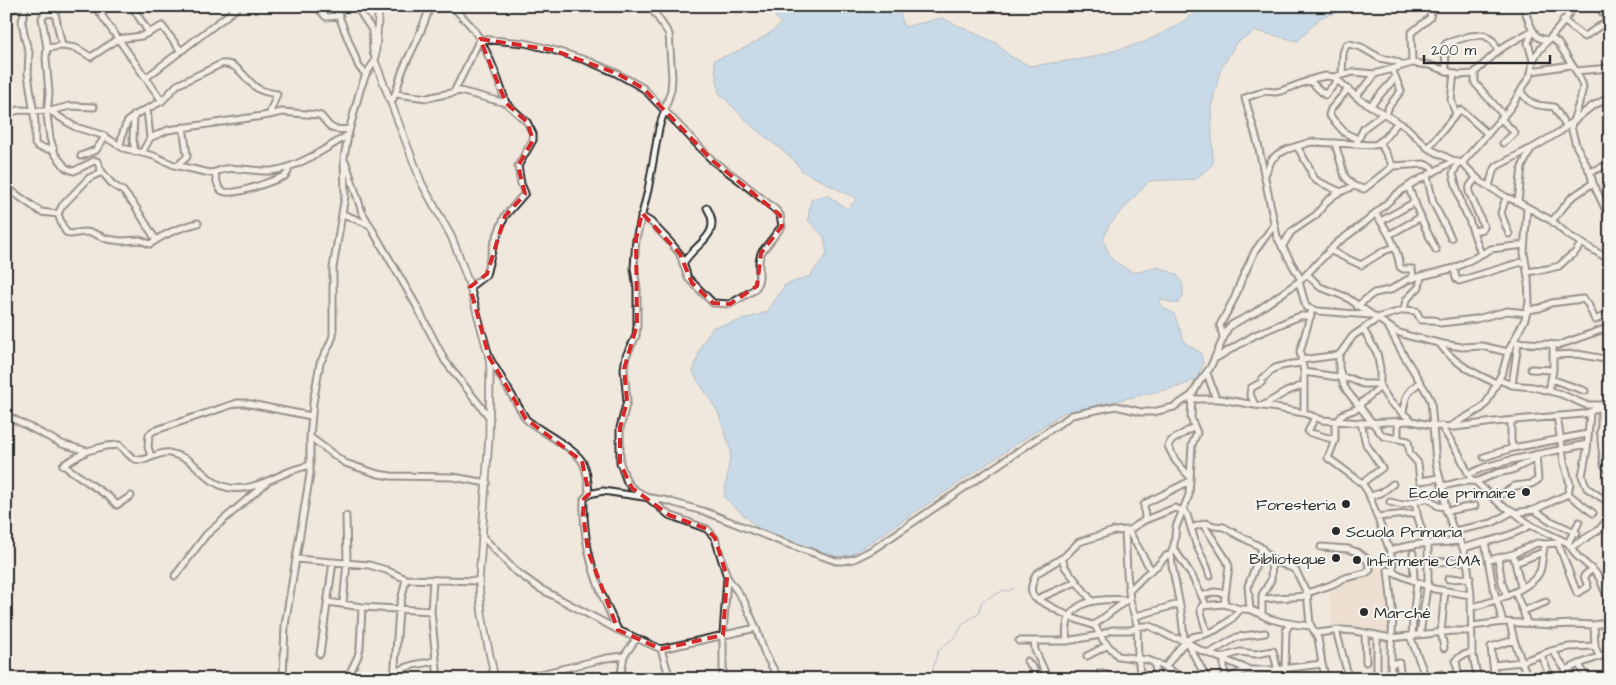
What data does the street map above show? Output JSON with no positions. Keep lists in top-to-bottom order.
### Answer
{
  "places": [
    "Ecole primaire",
    "Foresteria",
    "Scuola Primaria",
    "Biblioteque",
    "Infirmerie CMA",
    "Marché"
  ],
  "scale_bar": "200 m"
}
